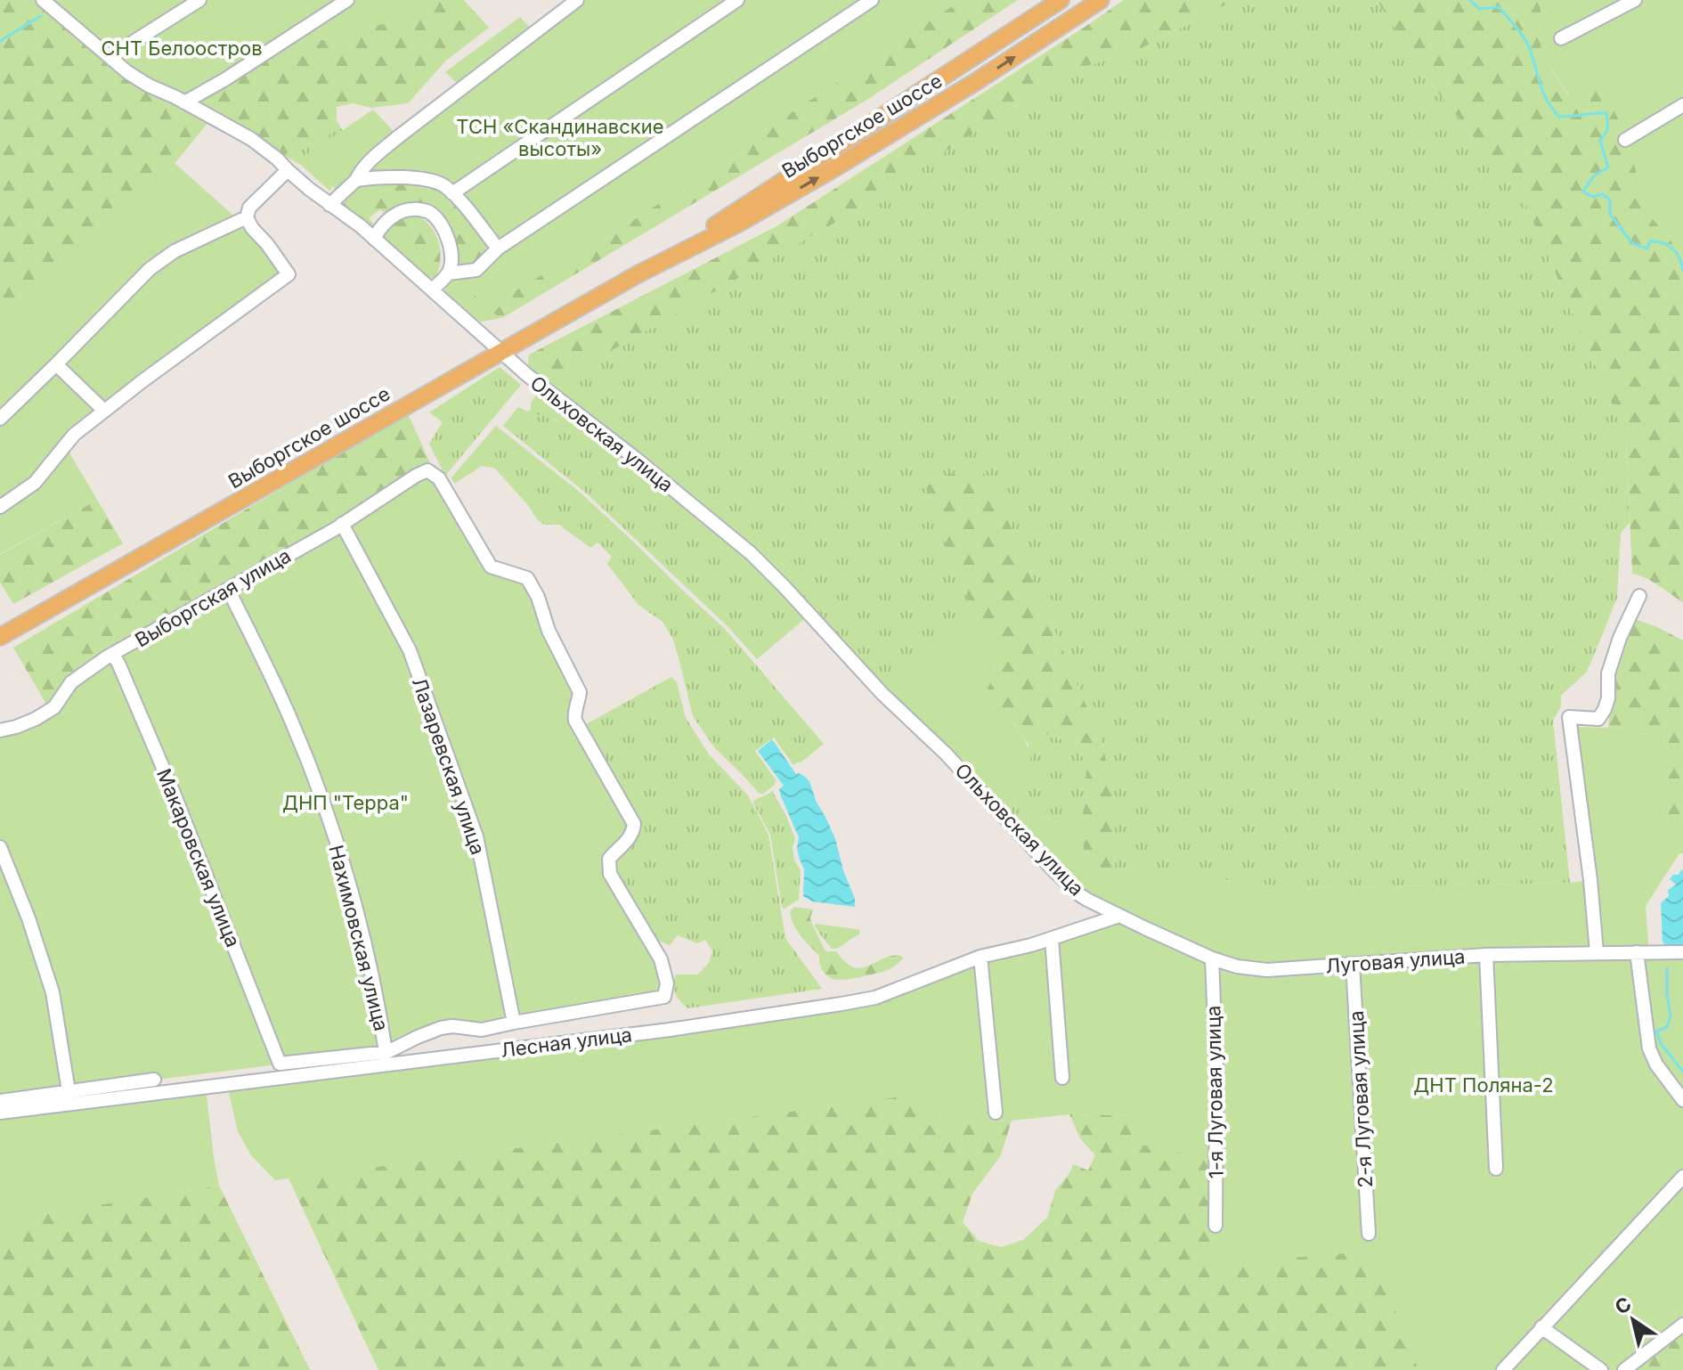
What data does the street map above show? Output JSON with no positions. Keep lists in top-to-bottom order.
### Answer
{
  "streets": {
    "main road": ["Выборгское шоссе"],
    "street": [
      "Ольховская улица",
      "Выборгская улица",
      "Лазаревская улица",
      "Макаровская улица",
      "Нахимовская улица",
      "Луговая улица",
      "Лесная улица",
      "1-я Луговая улица",
      "2-я Луговая улица"
    ]
  },
  "crossings": [
    ["Выборгское шоссе", "Ольховская улица"],
    ["Ольховская улица", "Луговая улица"],
    ["Ольховская улица", "Лесная улица"],
    ["Выборгская улица", "Лазаревская улица"],
    ["Выборгская улица", "Макаровская улица"],
    ["Выборгская улица", "Нахимовская улица"],
    ["Макаровская улица", "Нахимовская улица"],
    ["Луговая улица", "Лесная улица"],
    ["Луговая улица", "1-я Луговая улица"],
    ["Луговая улица", "2-я Луговая улица"]
  ],
  "parks": [
    "СНТ Белоостров",
    "ТСН «Скандинавские высоты»",
    "ДНП \"Терра\"",
    "ДНТ Поляна-2"
  ],
  "north": "top left"
}
